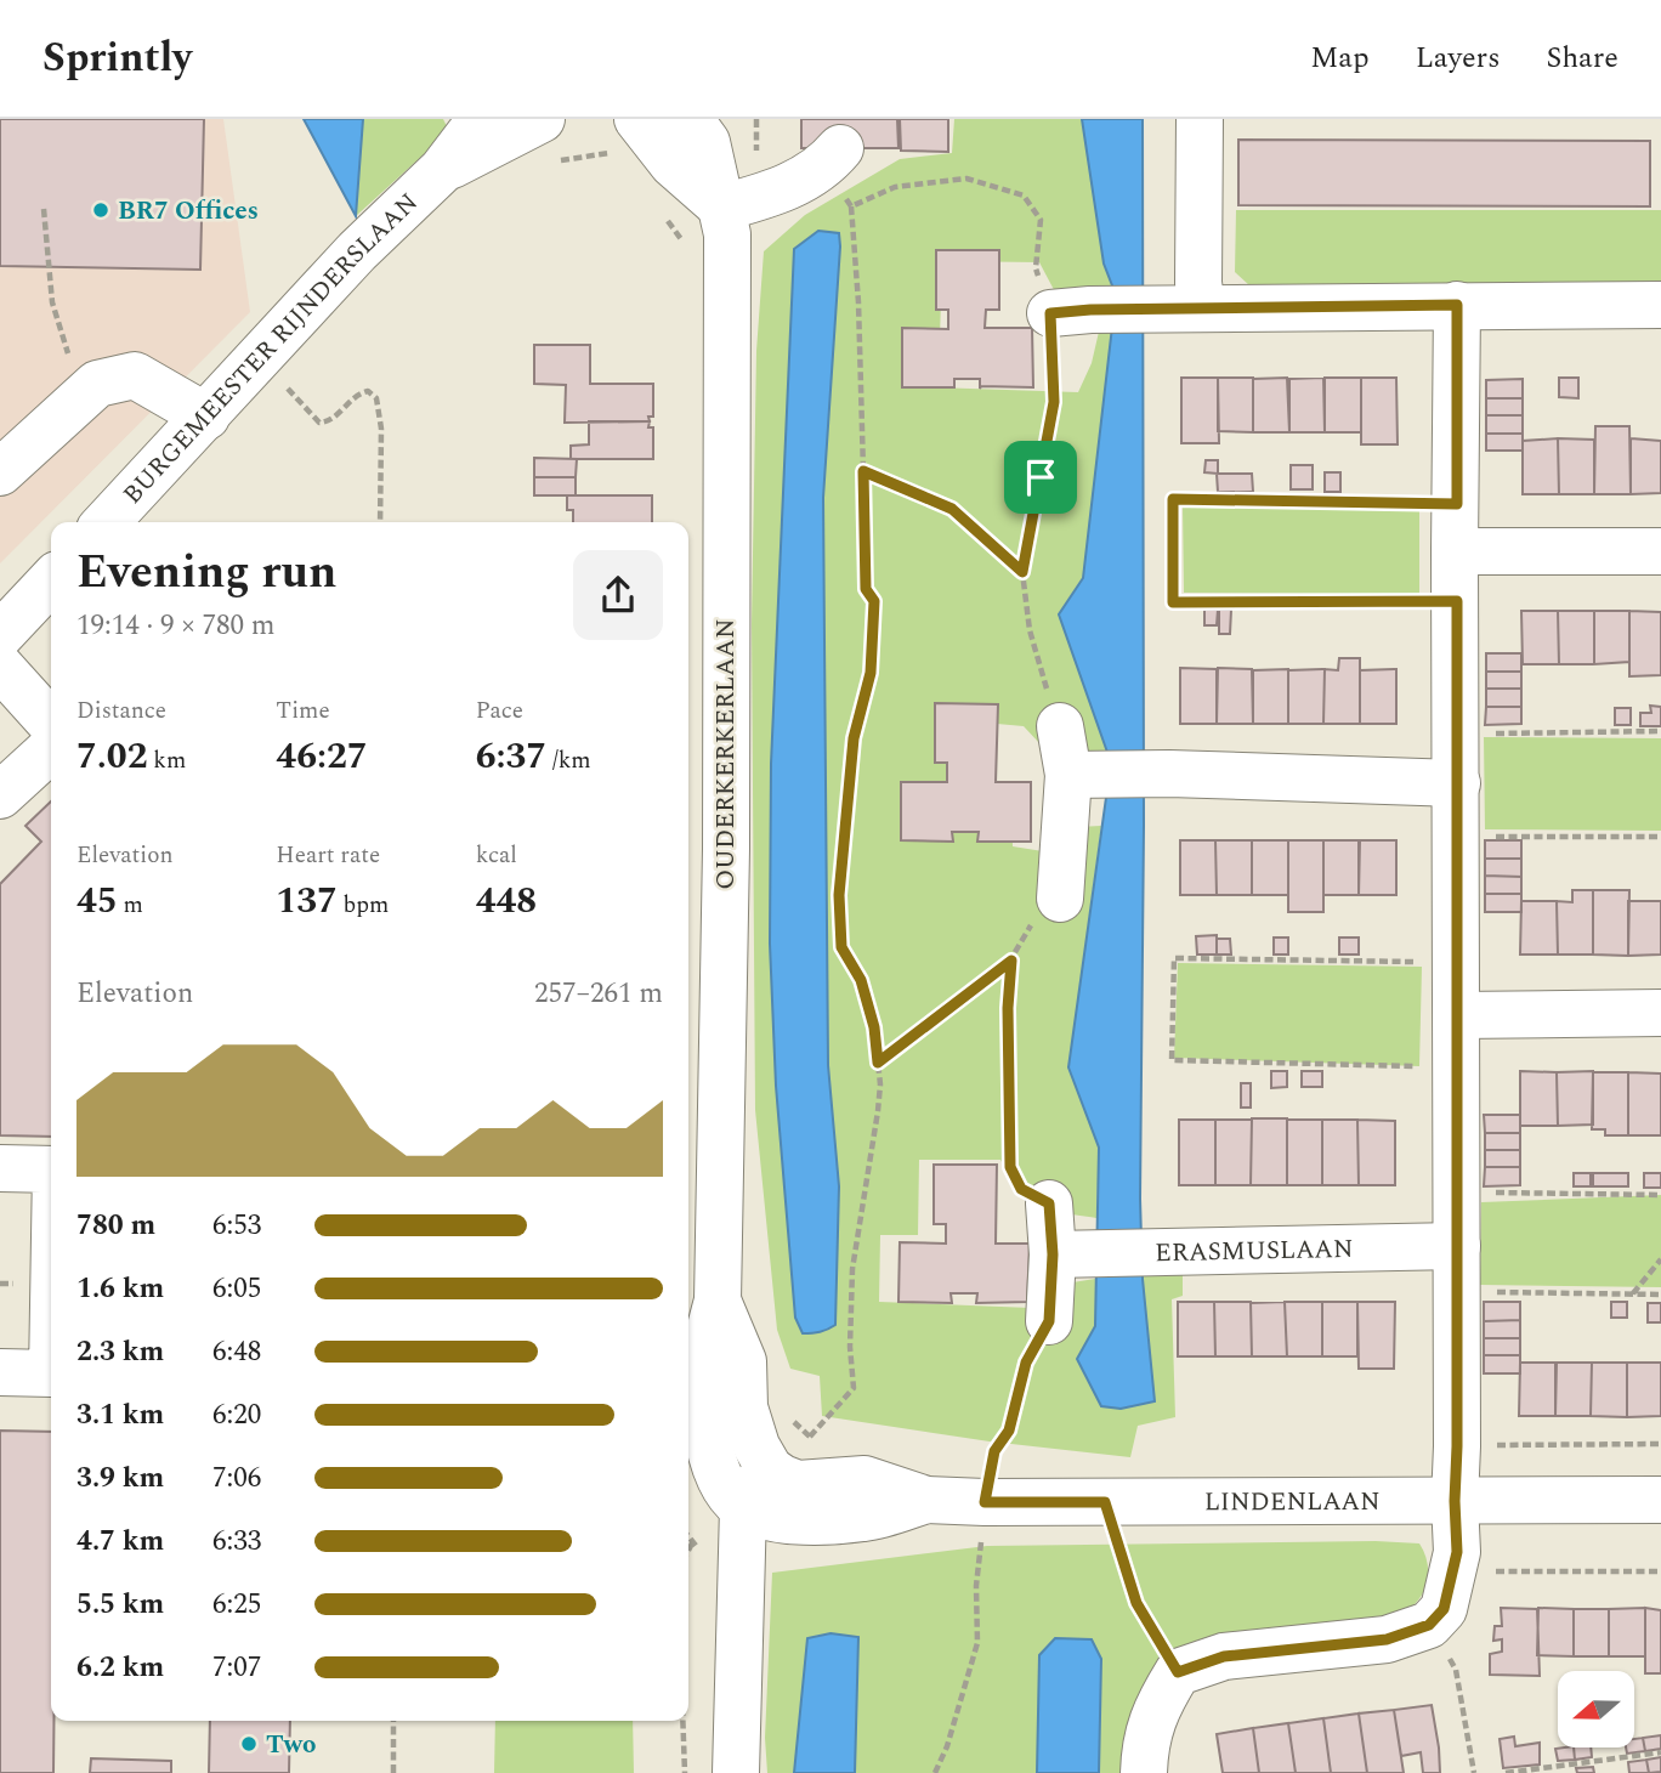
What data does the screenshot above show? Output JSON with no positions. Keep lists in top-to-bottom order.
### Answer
{
  "streets": {
    "street": [
      "BURGEMEESTER RIJNDERSLAAN",
      "OUDERKERKERLAAN",
      "ERASMUSLAAN",
      "LINDENLAAN"
    ]
  },
  "crossings": [
    ["OUDERKERKERLAAN", "LINDENLAAN"]
  ],
  "places": ["BR7 Offices", "Two"],
  "north": "left",
  "page": {
    "header": "Sprintly",
    "nav": ["Map", "Layers", "Share"],
    "heading": ["Evening run", "19:14 · 9 × 780 m"],
    "stats": [
      ["Distance", "7.02 km"],
      ["Time", "46:27"],
      ["Pace", "6:37 /km"],
      ["Elevation", "45 m"],
      ["Heart rate", "137 bpm"],
      ["kcal", "448"]
    ],
    "chart": ["Elevation", "257–261 m"],
    "list": [
      {
        "name": "780 m",
        "note": "6:53"
      },
      {
        "name": "1.6 km",
        "note": "6:05"
      },
      {
        "name": "2.3 km",
        "note": "6:48"
      },
      {
        "name": "3.1 km",
        "note": "6:20"
      },
      {
        "name": "3.9 km",
        "note": "7:06"
      },
      {
        "name": "4.7 km",
        "note": "6:33"
      },
      {
        "name": "5.5 km",
        "note": "6:25"
      },
      {
        "name": "6.2 km",
        "note": "7:07"
      }
    ]
  }
}
